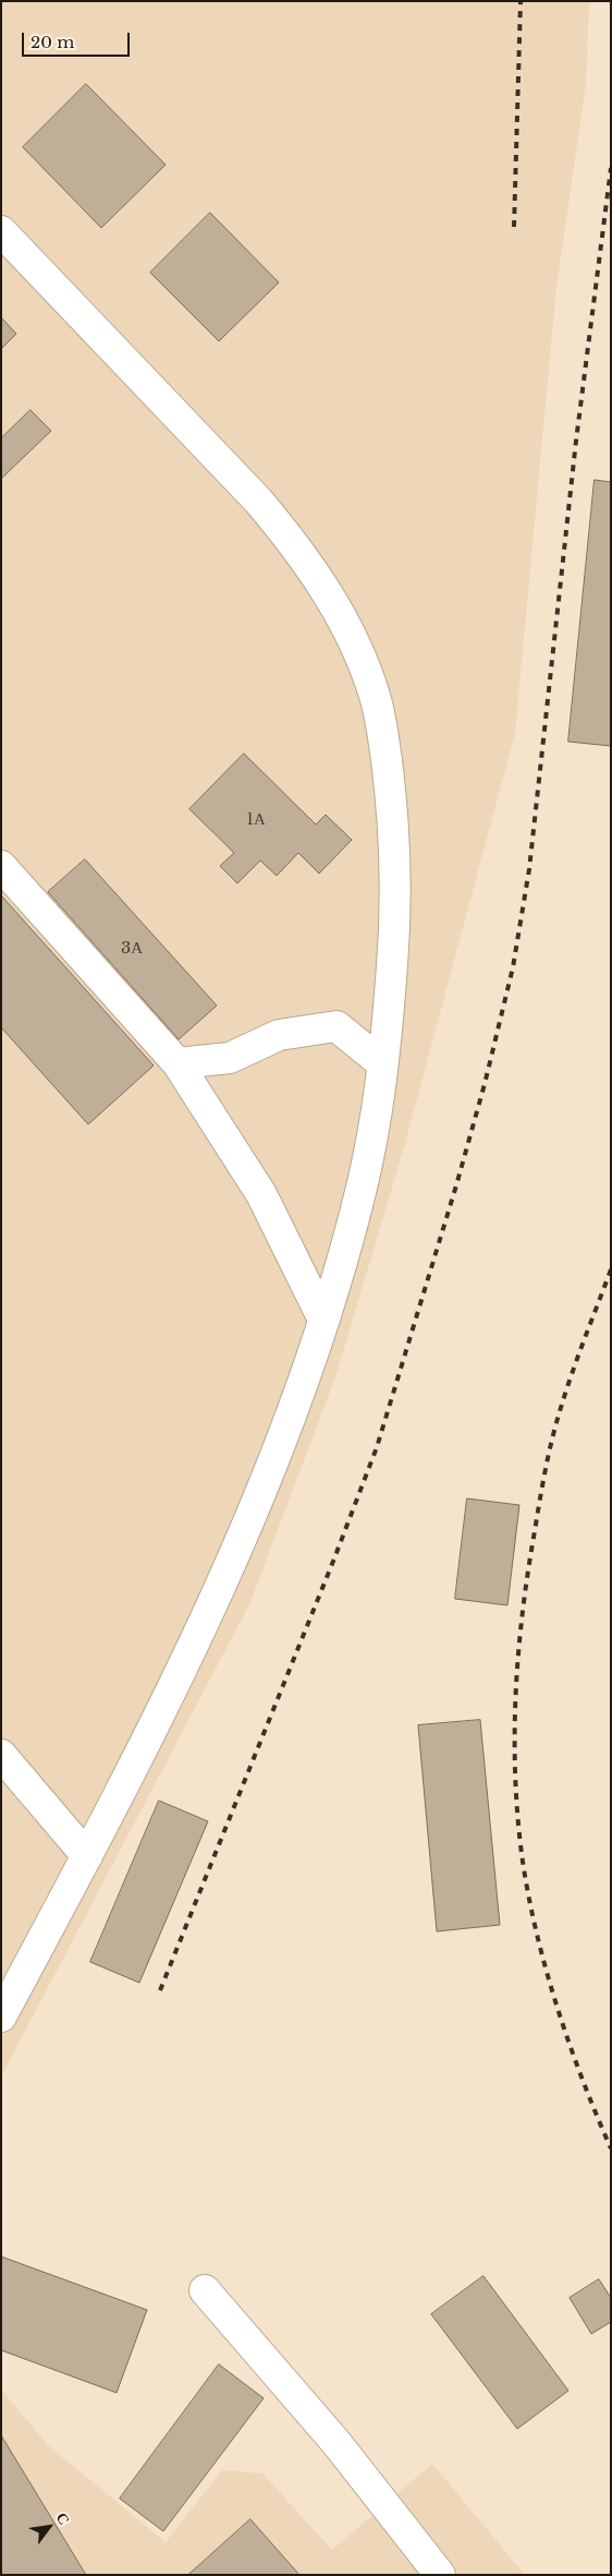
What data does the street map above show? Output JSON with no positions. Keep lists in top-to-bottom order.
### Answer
{
  "house_numbers": ["1А", "3А"],
  "scale_bar": "20 m",
  "north": "top right"
}
